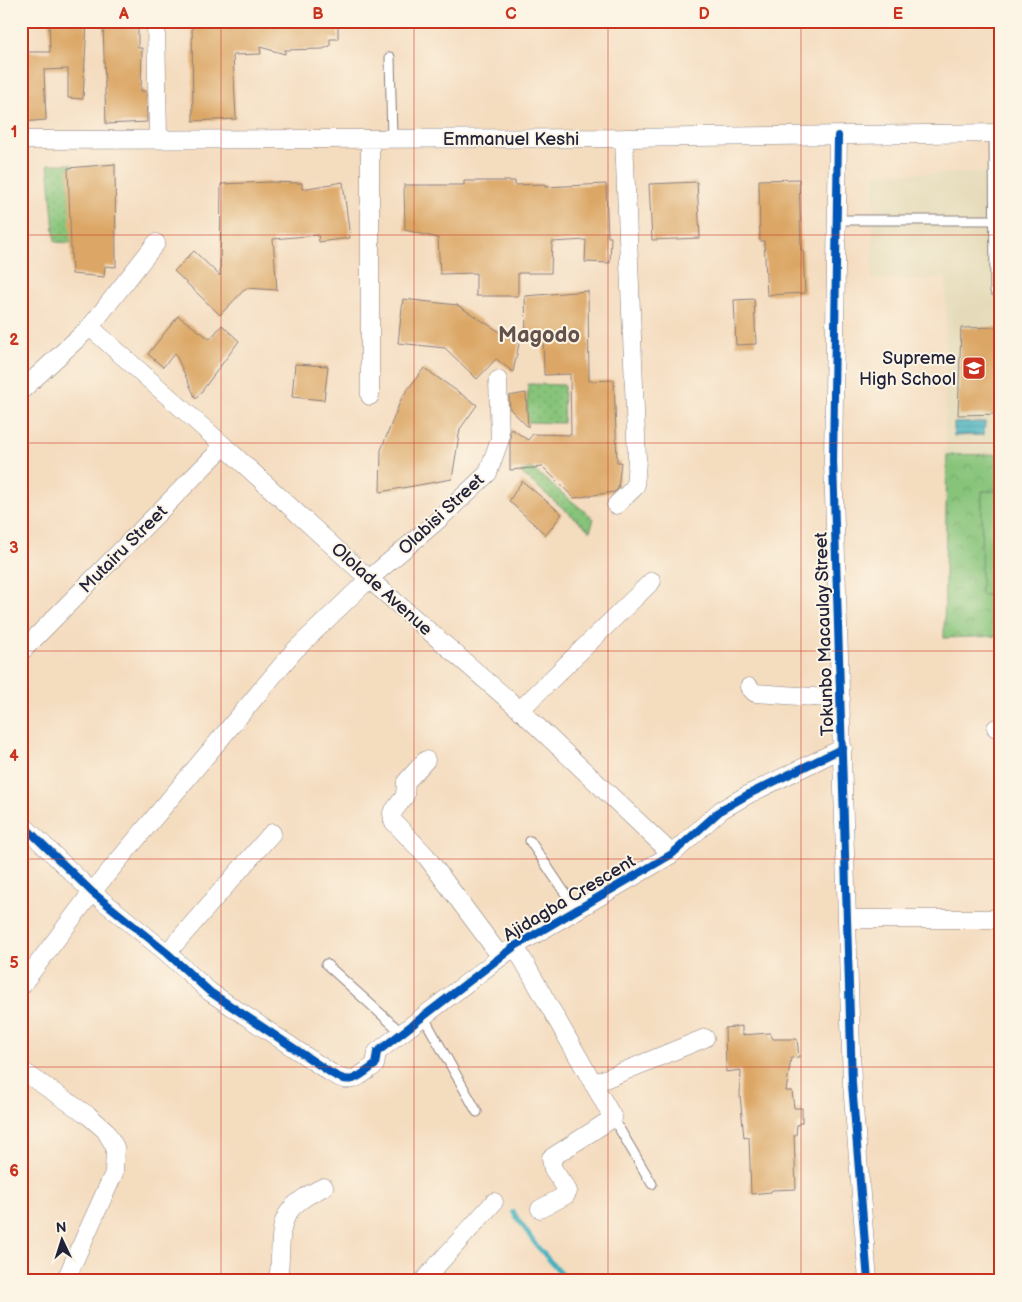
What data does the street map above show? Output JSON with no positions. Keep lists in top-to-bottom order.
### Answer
{
  "streets": {
    "street": [
      "Emmanuel Keshi",
      "Olabisi Street",
      "Mutairu Street",
      "Ololade Avenue",
      "Tokunbo Macaulay Street",
      "Ajidagba Crescent"
    ]
  },
  "crossings": [
    ["Emmanuel Keshi", "Tokunbo Macaulay Street"],
    ["Olabisi Street", "Ololade Avenue"],
    ["Mutairu Street", "Ololade Avenue"],
    ["Ololade Avenue", "Ajidagba Crescent"],
    ["Tokunbo Macaulay Street", "Ajidagba Crescent"]
  ],
  "districts": ["Magodo"],
  "places": {
    "school or university": ["Supreme High School"]
  },
  "north": "top",
  "grid": {
    "columns": [
      "A",
      "B",
      "C",
      "D",
      "E"
    ],
    "rows": [
      "1",
      "2",
      "3",
      "4",
      "5",
      "6"
    ]
  }
}
